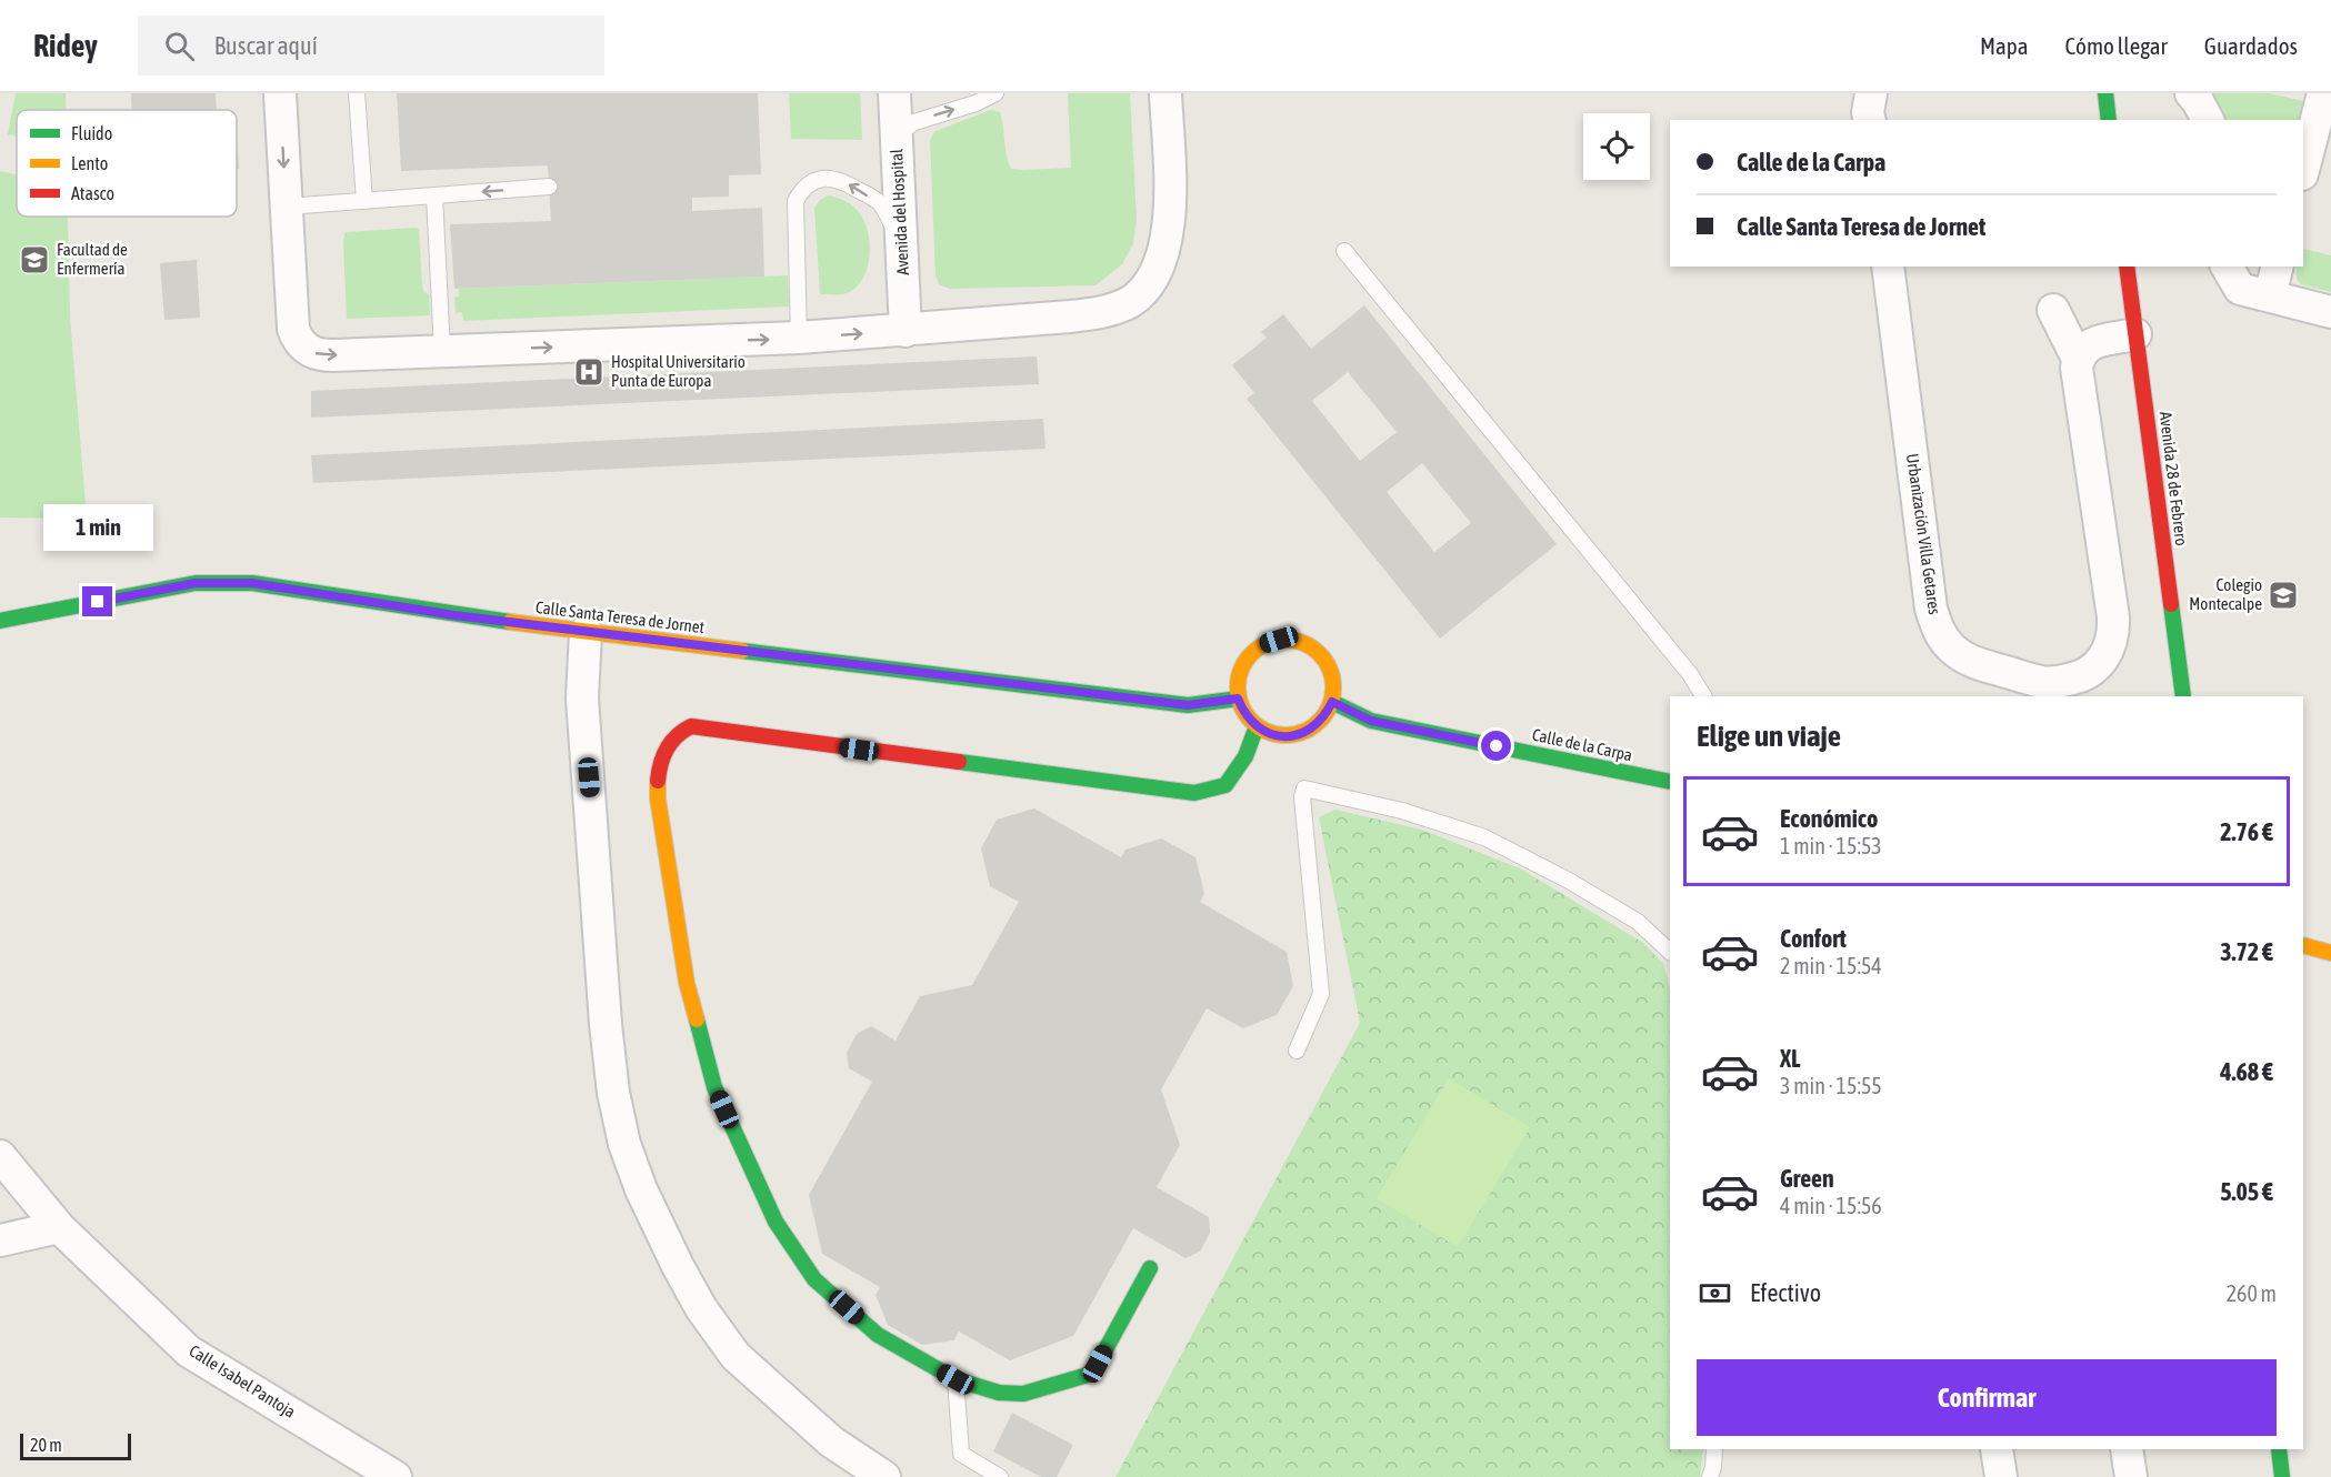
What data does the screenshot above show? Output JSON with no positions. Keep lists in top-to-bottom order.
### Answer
{
  "streets": {
    "street": [
      "Avenida del Hospital",
      "Avenida 28 de Febrero",
      "Urbanización Villa Getares",
      "Calle Santa Teresa de Jornet",
      "Calle de la Carpa",
      "Calle Isabel Pantoja"
    ]
  },
  "crossings": [
    ["Calle Santa Teresa de Jornet", "Calle de la Carpa"]
  ],
  "places": {
    "school or university": ["Facultad de Enfermería", "Colegio Montecalpe"],
    "hospital": ["Hospital Universitario Punta de Europa"]
  },
  "legend": ["Fluido", "Lento", "Atasco"],
  "scale_bar": "20 m",
  "page": {
    "header": "Ridey",
    "search": "Buscar aquí",
    "nav": ["Mapa", "Cómo llegar", "Guardados"],
    "banner": ["Calle de la Carpa", "Calle Santa Teresa de Jornet"],
    "bubble": "1 min",
    "heading": "Elige un viaje",
    "list": [
      {
        "name": "Económico",
        "note": "1 min · 15:53",
        "value": "2.76 €"
      },
      {
        "name": "Confort",
        "note": "2 min · 15:54",
        "value": "3.72 €"
      },
      {
        "name": "XL",
        "note": "3 min · 15:55",
        "value": "4.68 €"
      },
      {
        "name": "Green",
        "note": "4 min · 15:56",
        "value": "5.05 €"
      }
    ],
    "pay": ["Efectivo", "260 m"],
    "buttons": "Confirmar",
    "scale": "20 m"
  }
}
